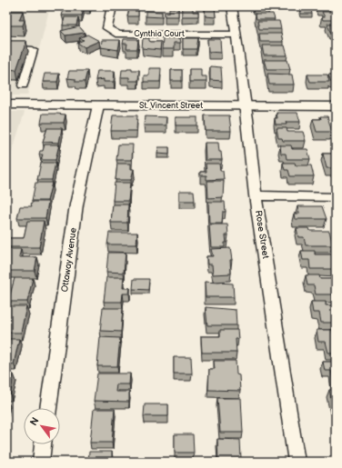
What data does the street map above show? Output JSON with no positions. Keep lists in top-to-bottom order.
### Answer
{
  "streets": {
    "main road": ["St. Vincent Street"],
    "street": ["Cynthia Court", "Rose Street", "Ottaway Avenue"]
  },
  "crossings": [
    ["Cynthia Court", "Rose Street"],
    ["St. Vincent Street", "Rose Street"],
    ["St. Vincent Street", "Ottaway Avenue"]
  ],
  "north": "top left"
}
